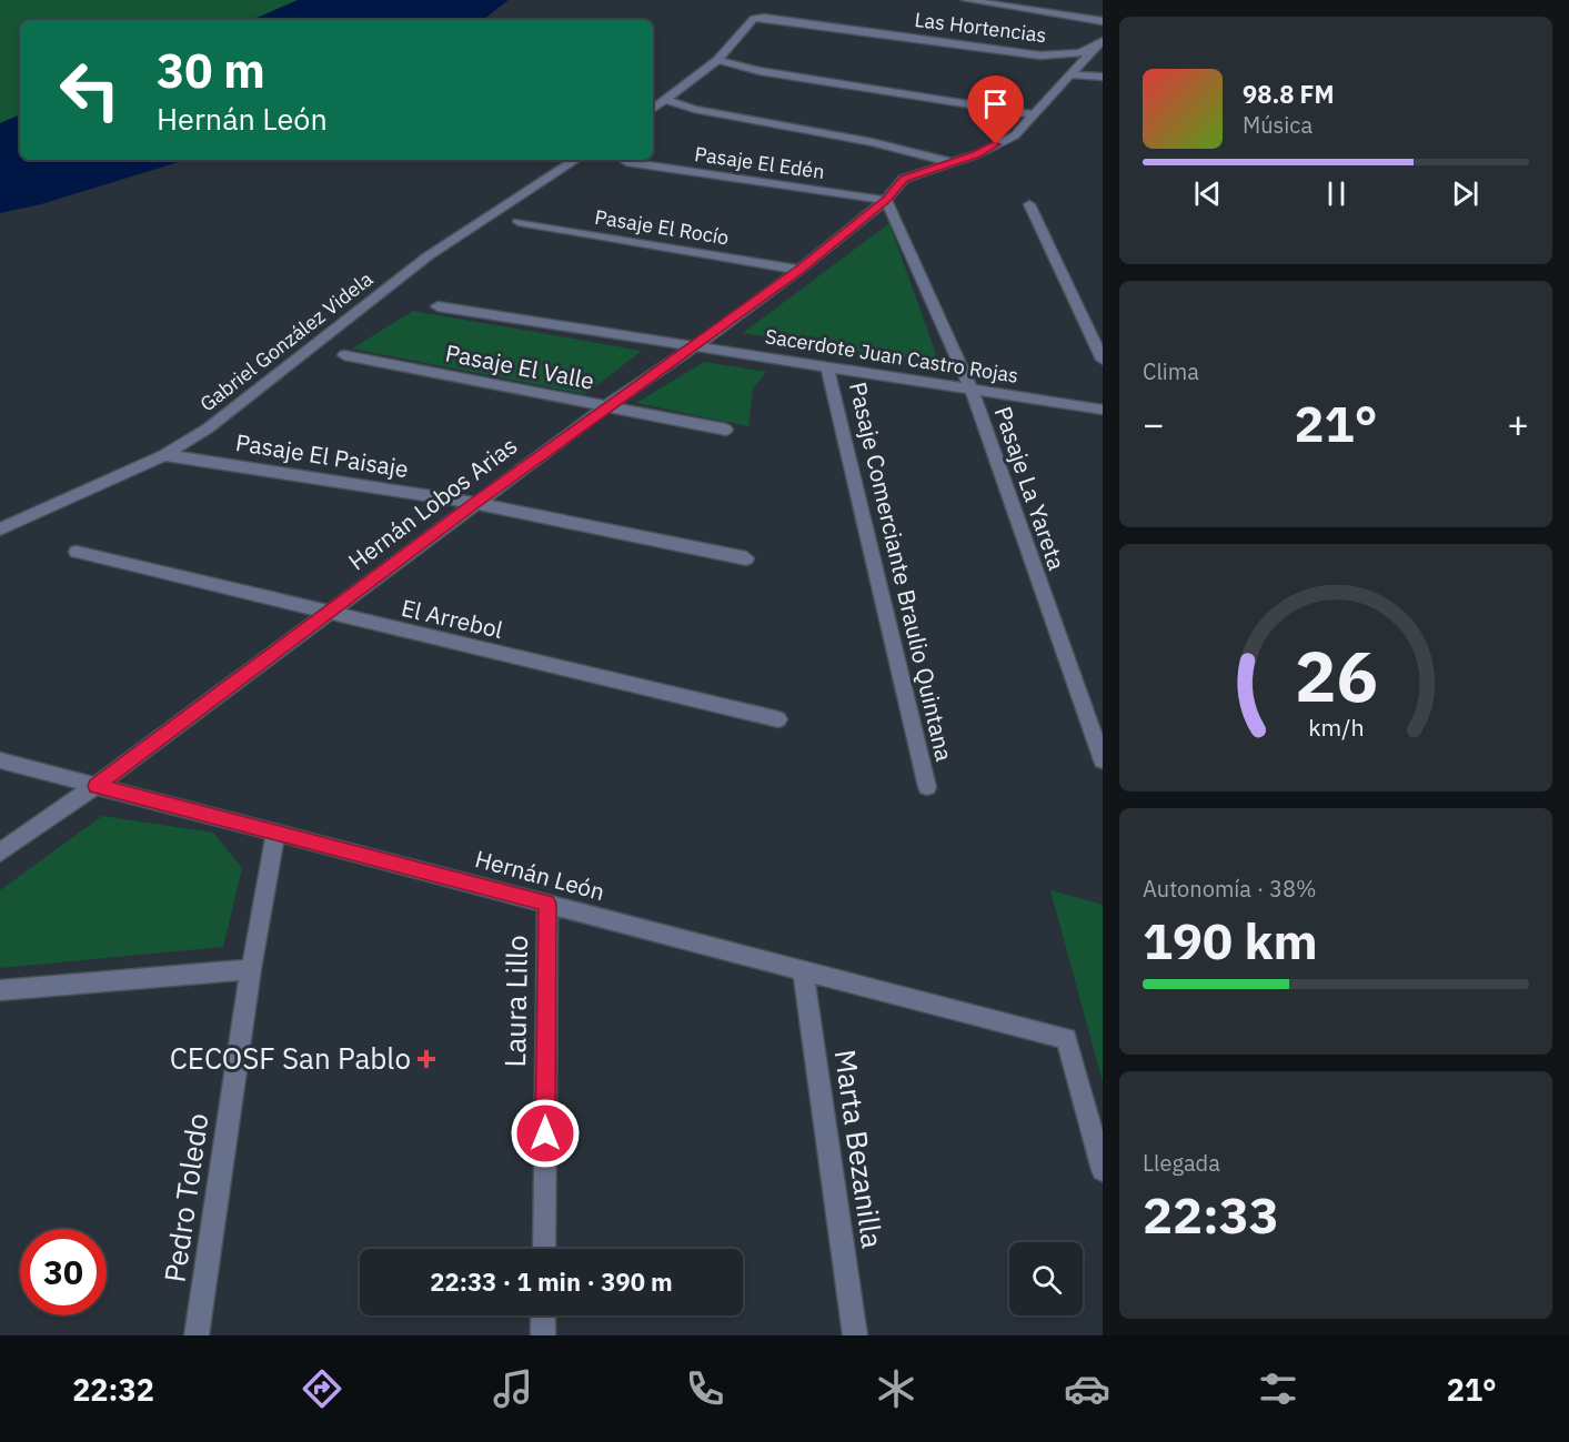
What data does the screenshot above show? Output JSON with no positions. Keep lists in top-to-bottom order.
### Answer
{
  "streets": {
    "street": [
      "Las Hortencias",
      "Pasaje El Edén",
      "Pasaje El Rocío",
      "Gabriel González Videla",
      "Sacerdote Juan Castro Rojas",
      "Pasaje El Valle",
      "Pasaje El Paisaje",
      "Pasaje La Yareta",
      "Hernán Lobos Arias",
      "Pasaje Comerciante Braulio Quintana",
      "El Arrebol",
      "Hernán León",
      "Laura Lillo",
      "Marta Bezanilla",
      "Pedro Toledo"
    ]
  },
  "crossings": [
    ["Las Hortencias", "Hernán Lobos Arias"],
    ["Pasaje El Edén", "Pasaje La Yareta"],
    ["Pasaje El Edén", "Hernán Lobos Arias"],
    ["Pasaje El Rocío", "Hernán Lobos Arias"],
    ["Gabriel González Videla", "Pasaje El Paisaje"],
    ["Sacerdote Juan Castro Rojas", "Pasaje La Yareta"],
    ["Sacerdote Juan Castro Rojas", "Hernán Lobos Arias"],
    ["Sacerdote Juan Castro Rojas", "Pasaje Comerciante Braulio Quintana"],
    ["Pasaje El Valle", "Hernán Lobos Arias"],
    ["Pasaje El Paisaje", "Hernán Lobos Arias"],
    ["Pasaje La Yareta", "Hernán Lobos Arias"],
    ["Hernán Lobos Arias", "El Arrebol"],
    ["Hernán Lobos Arias", "Hernán León"],
    ["Hernán León", "Laura Lillo"],
    ["Hernán León", "Marta Bezanilla"],
    ["Hernán León", "Pedro Toledo"]
  ],
  "places": {
    "health": ["CECOSF San Pablo"]
  },
  "page": {
    "turn": ["30 m", "Hernán León"],
    "song": ["98.8 FM", "Música"],
    "tile": [
      "Clima",
      ["Autonomía · 38%", "190 km"],
      ["Llegada", "22:33"]
    ],
    "heat": ["−", "21°", "+"],
    "limit": "30",
    "trip": "22:33 · 1 min · 390 m",
    "tabs": ["22:32", "21°"],
    "gauge": ["26", "km/h"]
  }
}
